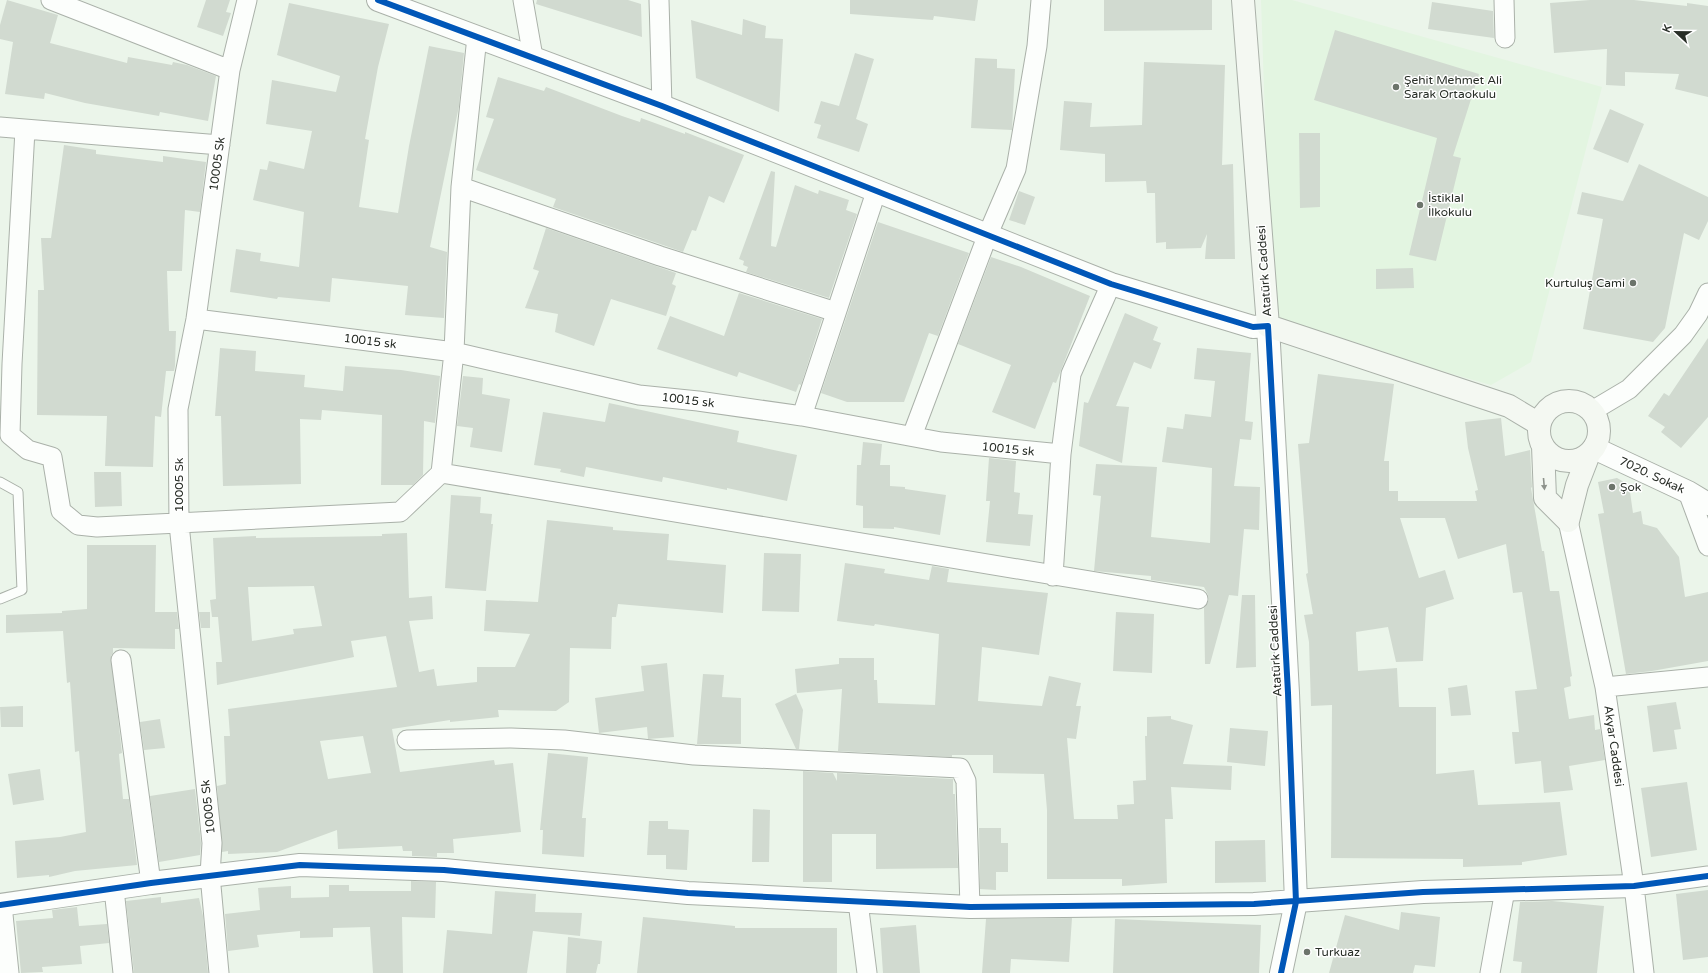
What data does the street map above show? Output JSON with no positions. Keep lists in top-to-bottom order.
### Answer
{
  "streets": {
    "main road": ["Atatürk Caddesi"],
    "street": [
      "10005 Sk",
      "10015 sk",
      "7020. Sokak",
      "Akyar Caddesi"
    ]
  },
  "crossings": [
    ["10005 Sk", "10015 sk"]
  ],
  "places": [
    "Şehit Mehmet Ali Sarak Ortaokulu",
    "İstiklal İlkokulu",
    "Kurtuluş Cami",
    "Şok",
    "Turkuaz"
  ],
  "north": "left"
}
